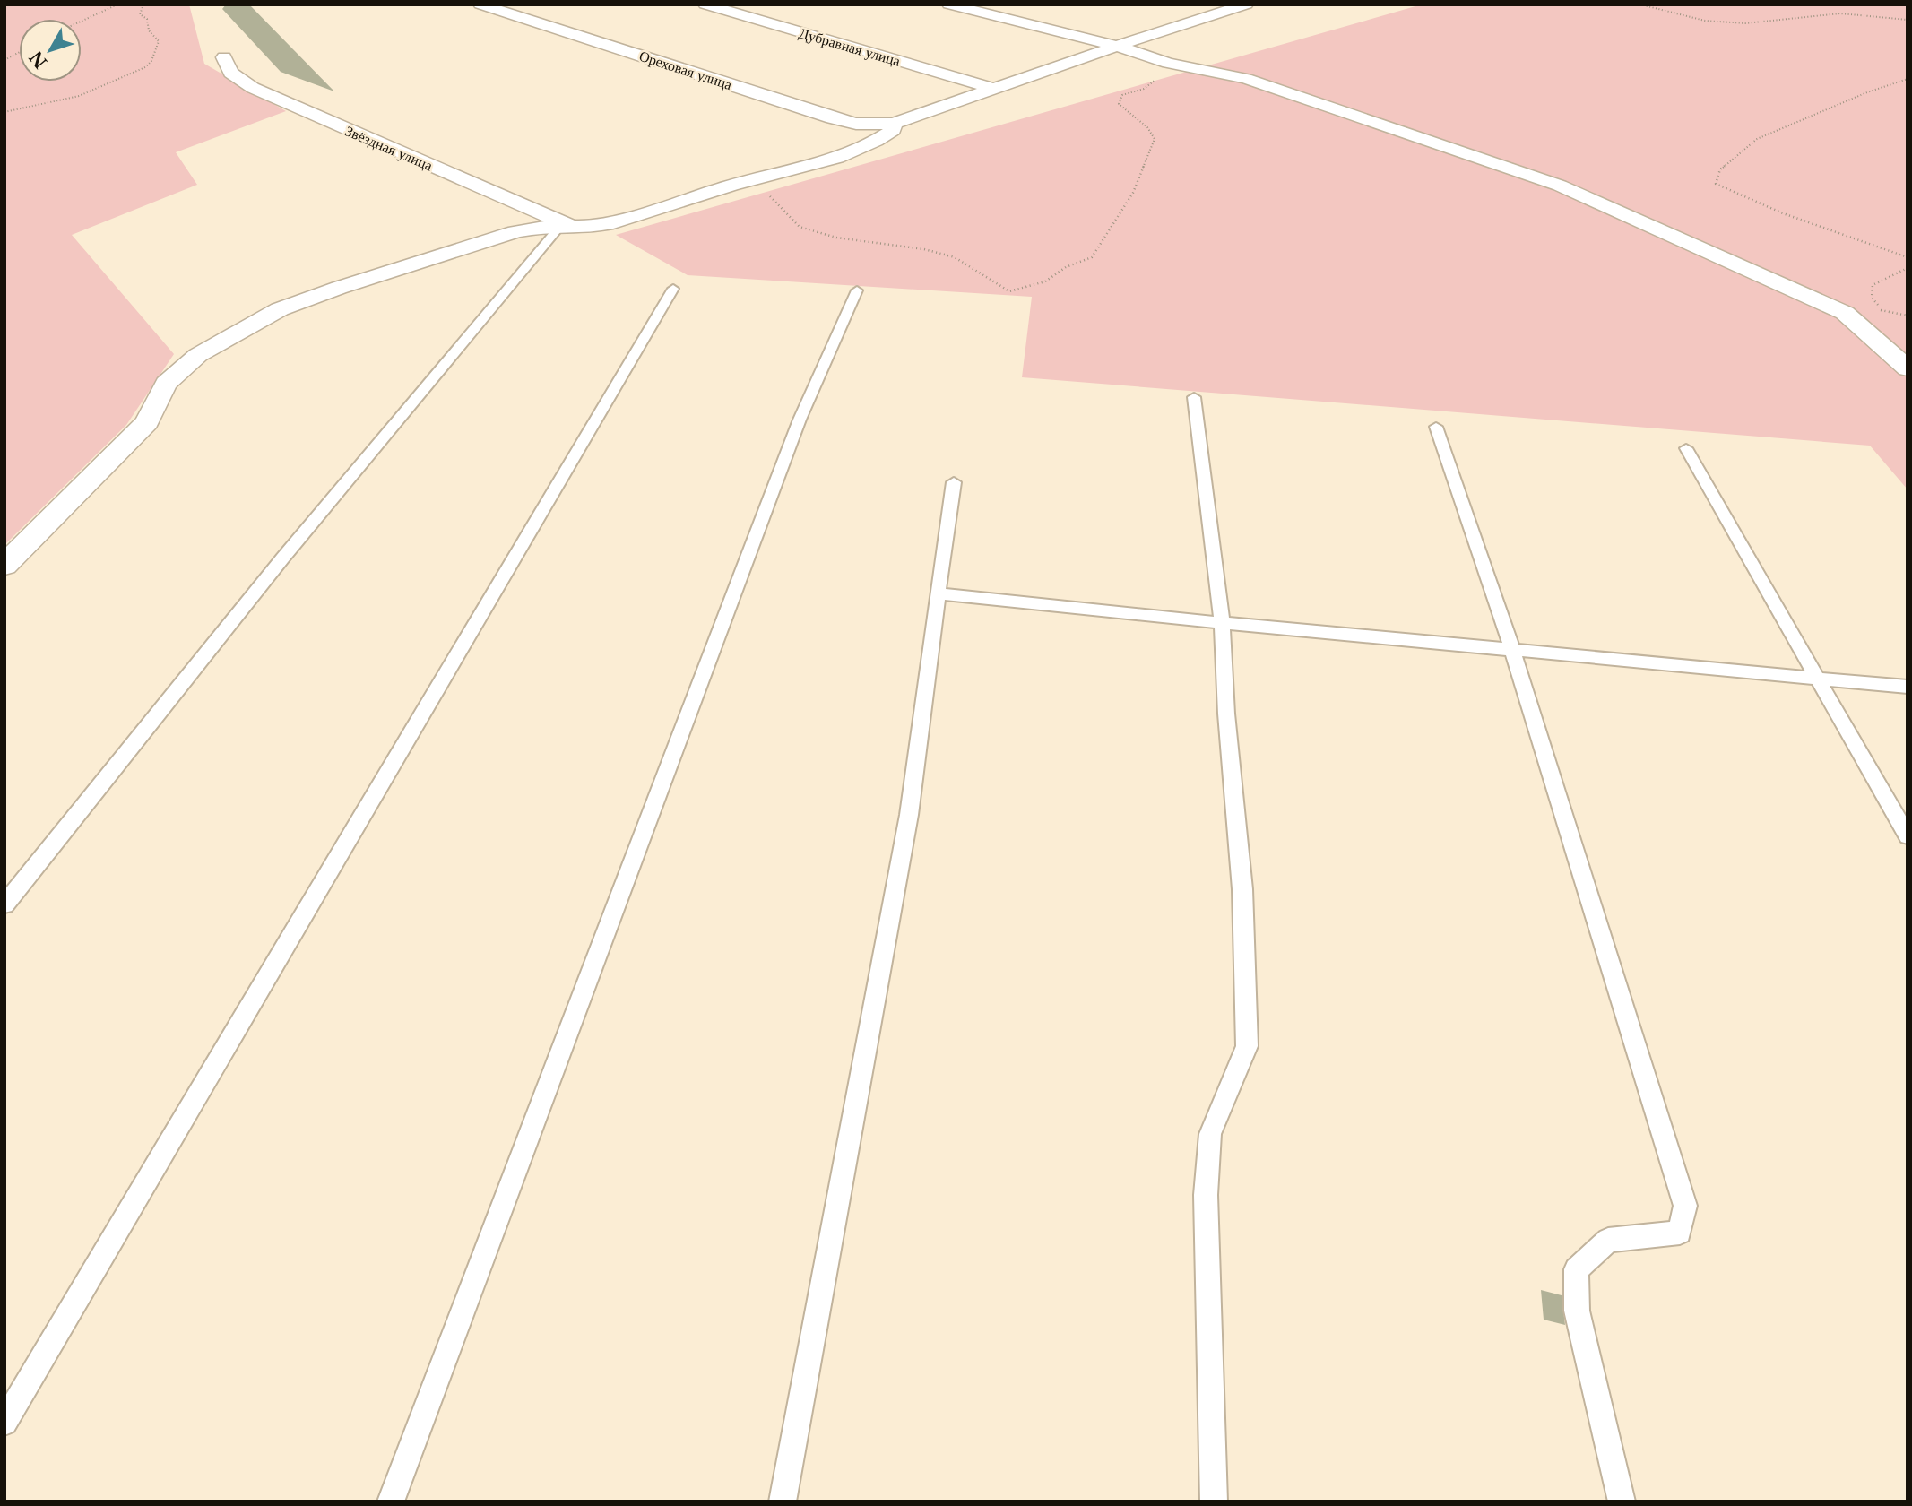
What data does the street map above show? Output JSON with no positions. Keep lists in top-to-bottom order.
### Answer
{
  "streets": {
    "street": ["Дубравная улица", "Ореховая улица", "Звёздная улица"]
  },
  "north": "bottom left"
}
